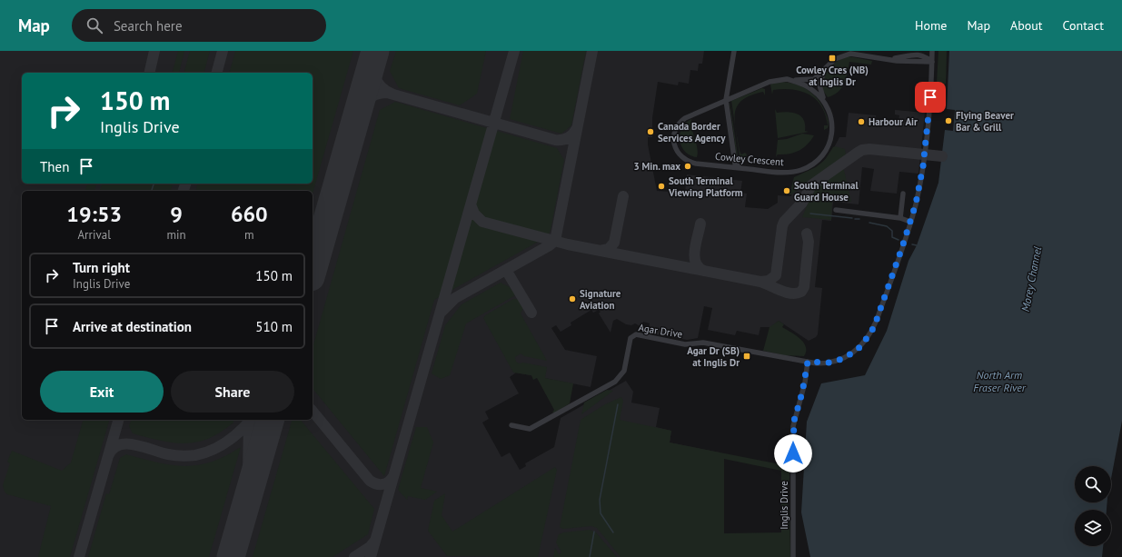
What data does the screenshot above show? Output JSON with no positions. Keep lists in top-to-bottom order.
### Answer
{
  "streets": {
    "street": ["Cowley Crescent", "Agar Drive", "Inglis Drive"]
  },
  "crossings": [
    ["Agar Drive", "Inglis Drive"]
  ],
  "water": ["Morey Channel", "North Arm Fraser River"],
  "places": {
    "transit": ["Cowley Cres (NB) at Inglis Dr", "Agar Dr (SB) at Inglis Dr"],
    "other": [
      "Flying Beaver Bar & Grill",
      "Harbour Air",
      "Canada Border Services Agency",
      "3 Min. max",
      "South Terminal Viewing Platform",
      "South Terminal Guard House",
      "Signature Aviation"
    ]
  },
  "page": {
    "header": "Map",
    "search": "Search here",
    "nav": [
      "Home",
      "Map",
      "About",
      "Contact"
    ],
    "turn": ["150 m", "Inglis Drive"],
    "then": "Then",
    "eta": [
      "19:53",
      "Arrival",
      "9",
      "min",
      "660",
      "m"
    ],
    "list": [
      {
        "name": "Turn right",
        "note": "Inglis Drive",
        "value": "150 m"
      },
      {
        "name": "Arrive at destination",
        "value": "510 m"
      }
    ],
    "buttons": ["Exit", "Share"]
  }
}
